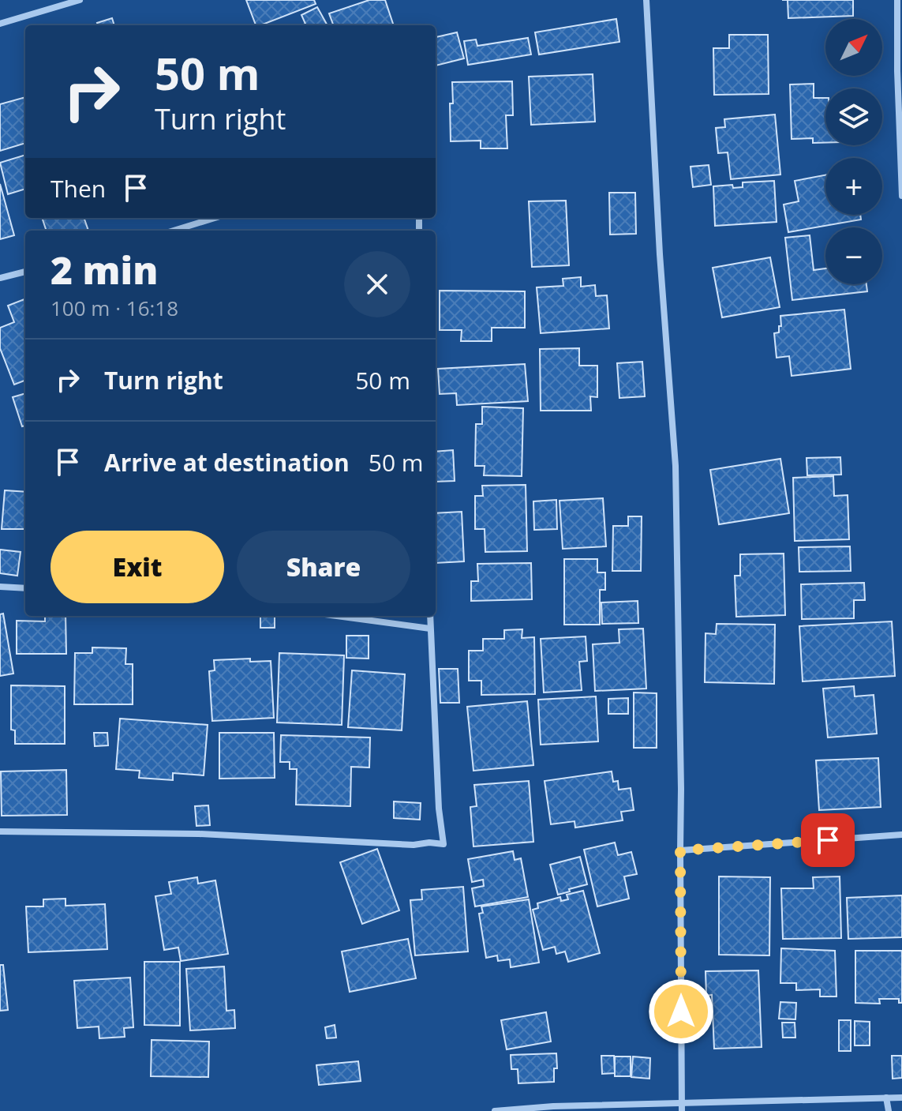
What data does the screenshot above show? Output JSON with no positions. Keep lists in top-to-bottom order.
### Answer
{
  "north": "top right",
  "page": {
    "map_buttons": ["+", "−"],
    "turn": ["50 m", "Turn right"],
    "then": "Then",
    "heading": ["2 min", "100 m · 16:18"],
    "list": [
      {
        "name": "Turn right",
        "value": "50 m"
      },
      {
        "name": "Arrive at destination",
        "value": "50 m"
      }
    ],
    "buttons": ["Exit", "Share"]
  }
}
